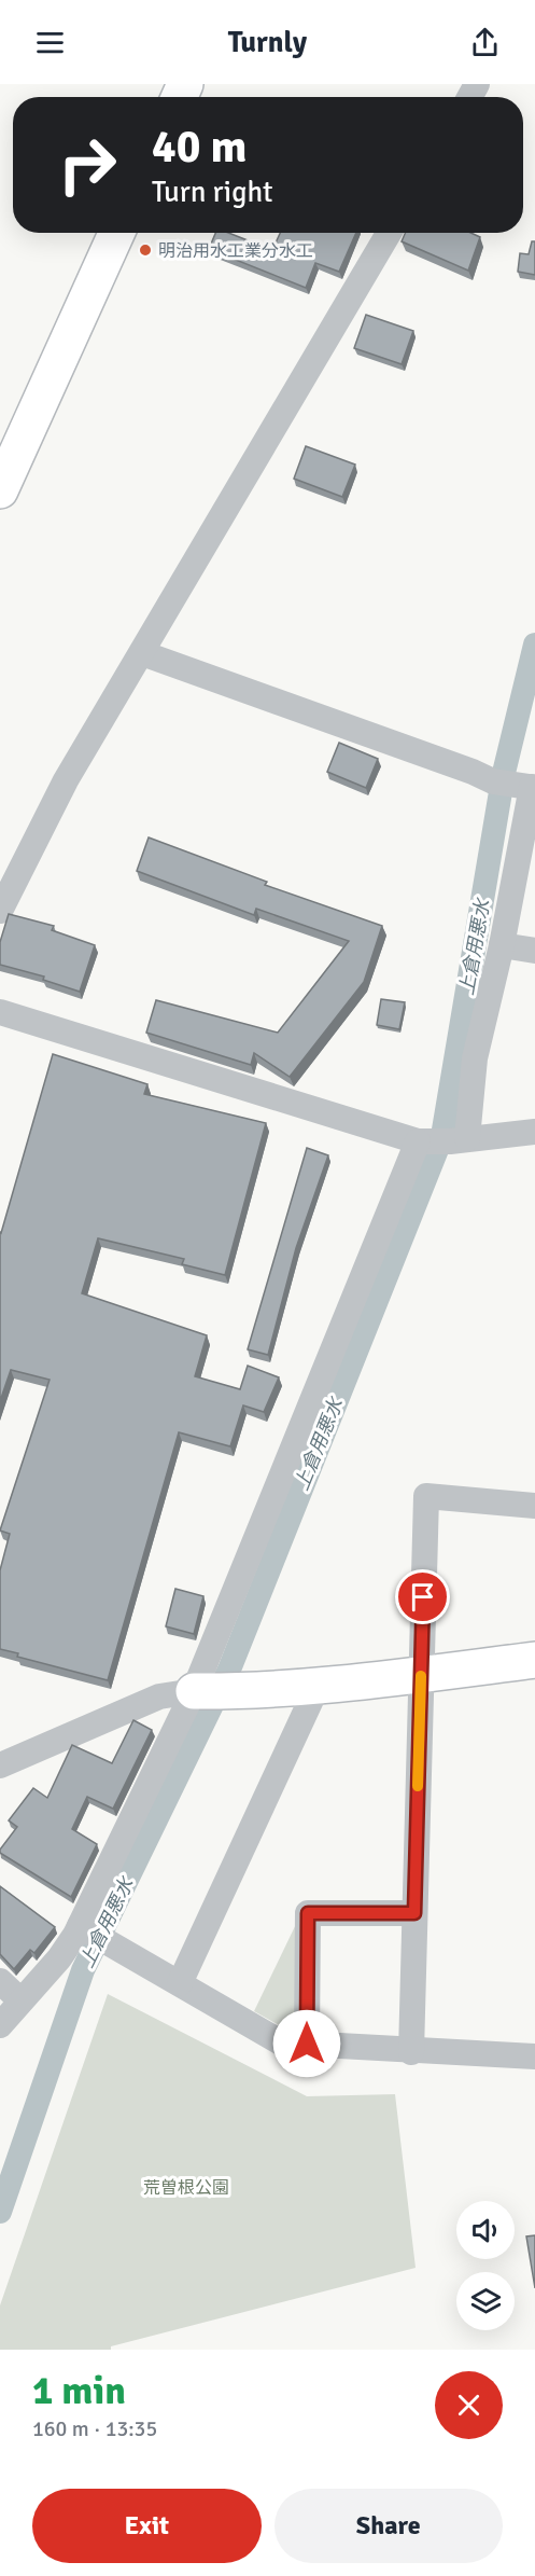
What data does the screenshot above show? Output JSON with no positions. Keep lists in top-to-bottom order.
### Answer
{
  "water": ["上倉用悪水"],
  "parks": ["荒曽根公園"],
  "places": ["明治用水工業分水工"],
  "page": {
    "header": "Turnly",
    "turn": ["40 m", "Turn right"],
    "heading": ["1 min", "160 m · 13:35"],
    "buttons": ["Exit", "Share"]
  }
}
